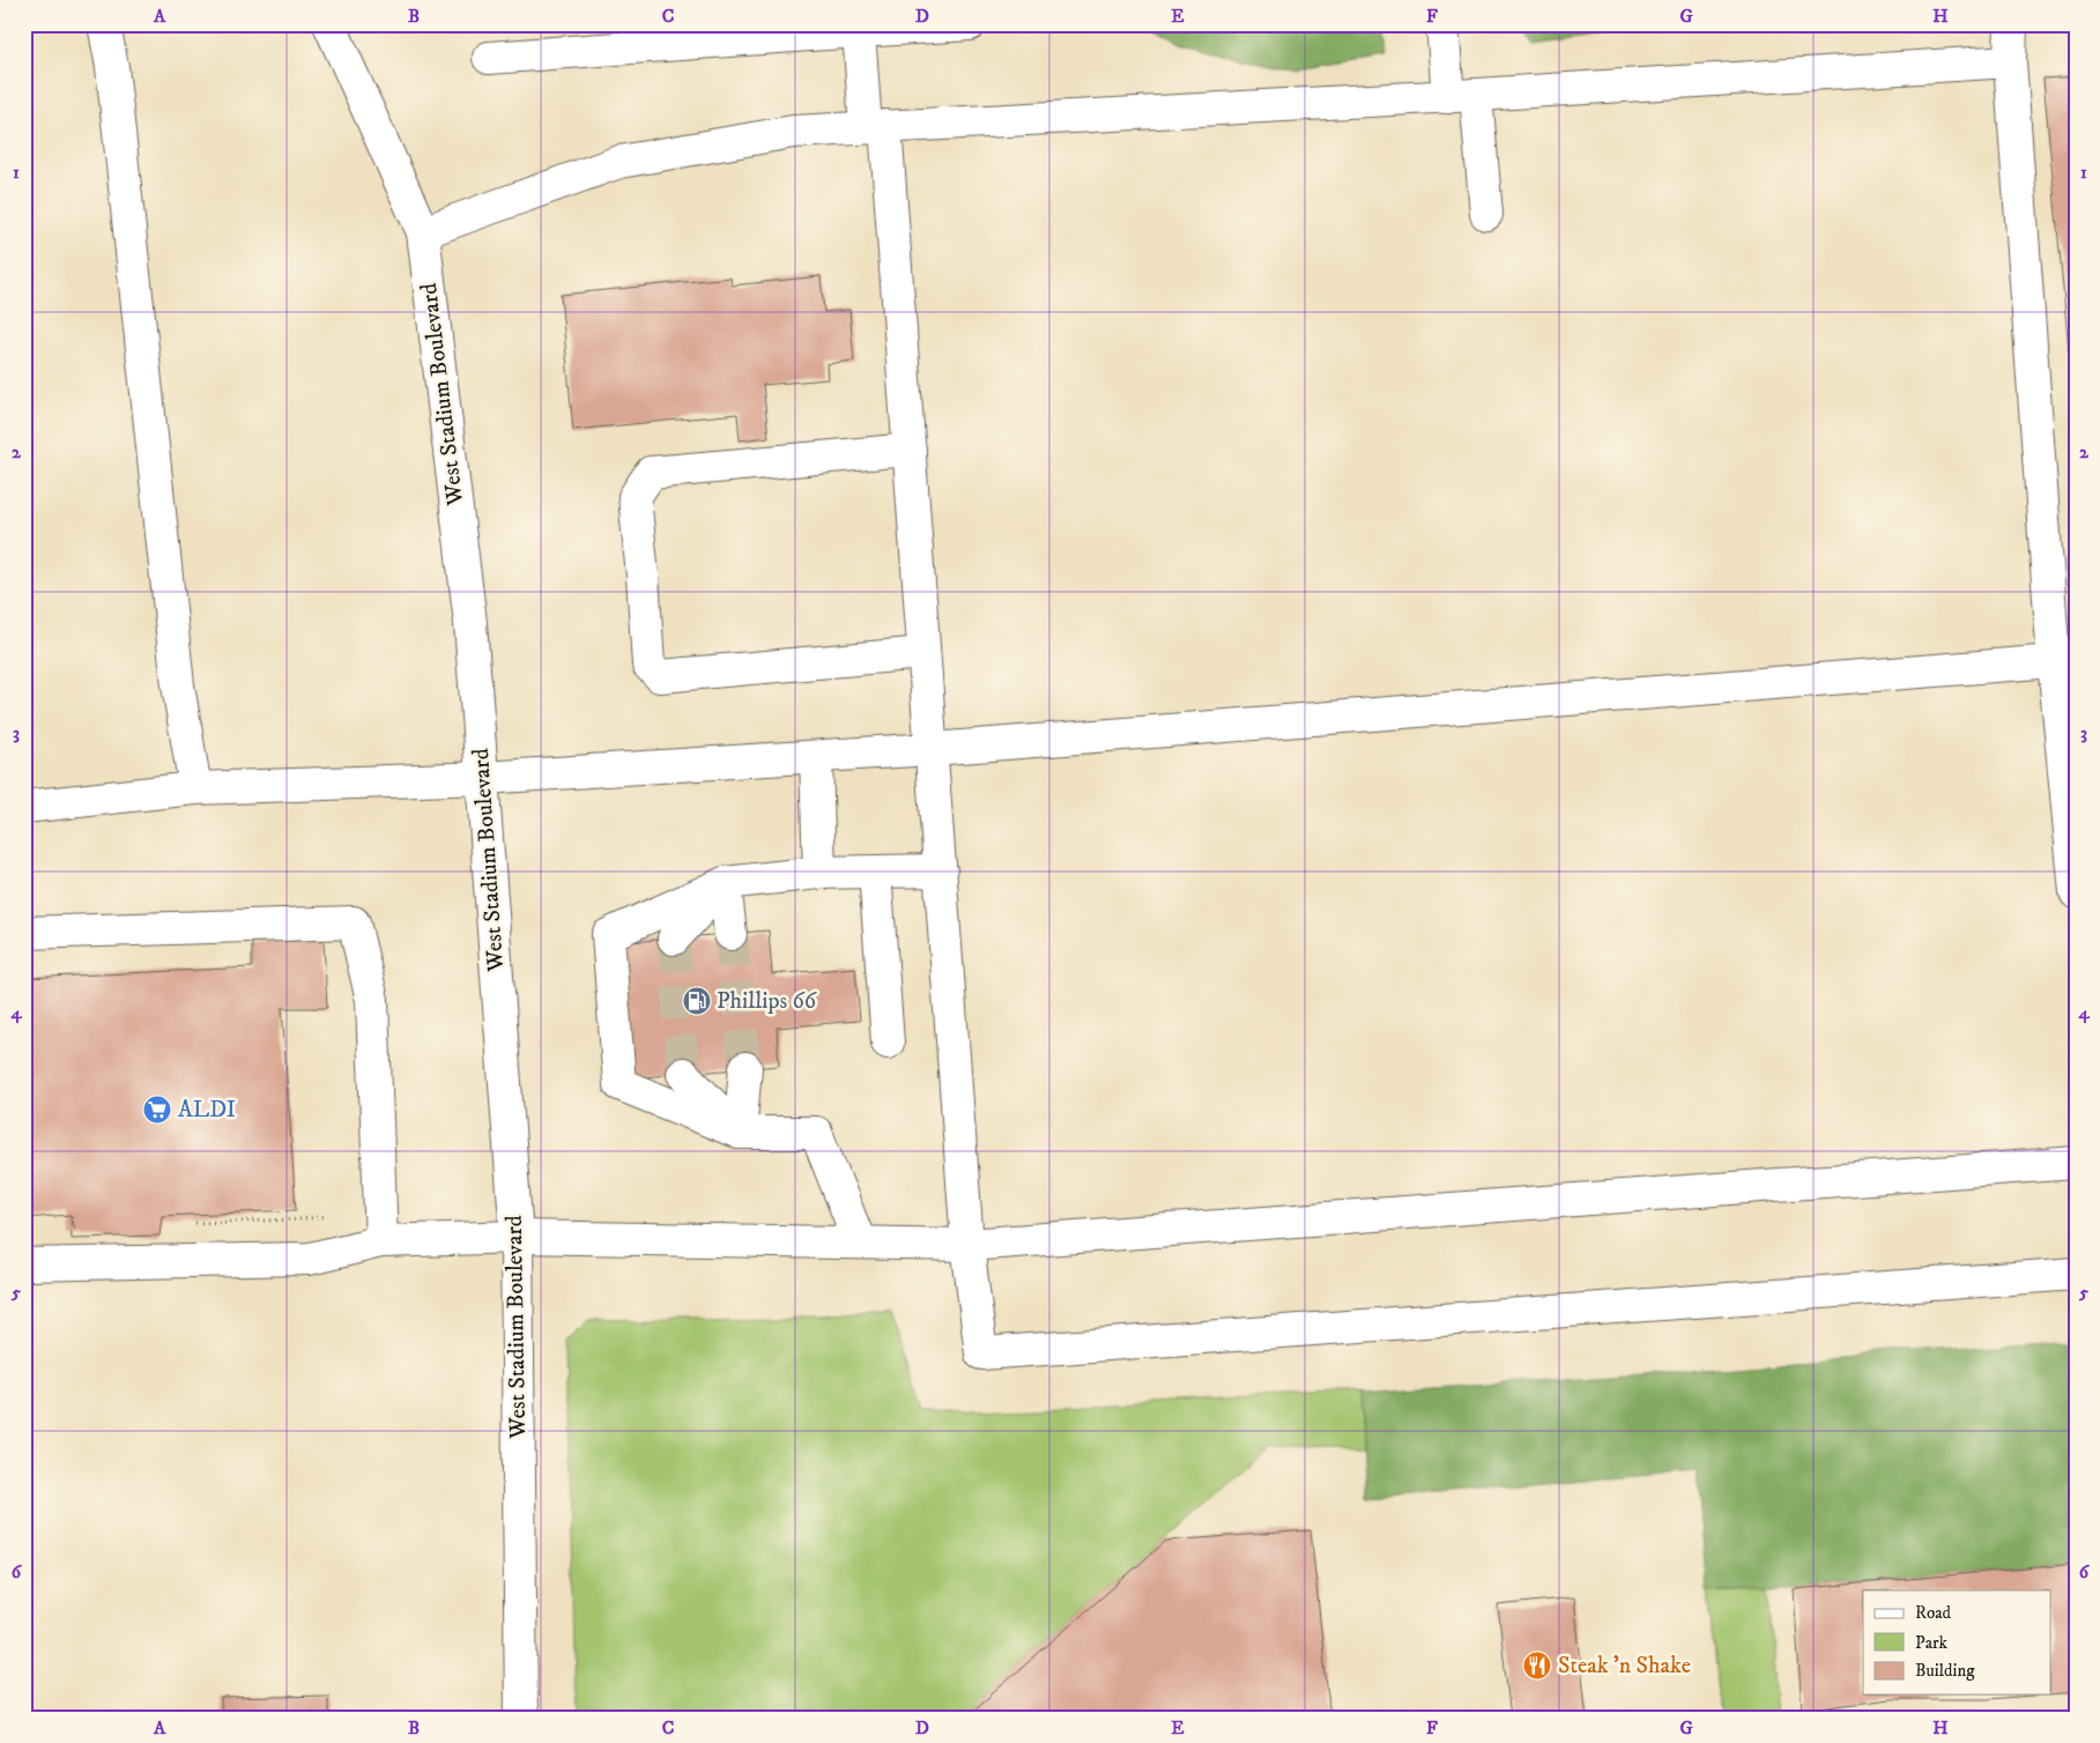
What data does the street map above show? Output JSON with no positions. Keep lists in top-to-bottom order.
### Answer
{
  "streets": {
    "main road": ["West Stadium Boulevard"]
  },
  "places": {
    "fuel station": ["Phillips 66"],
    "supermarket": ["ALDI"],
    "restaurant": ["Steak 'n Shake"]
  },
  "legend": ["Road", "Park", "Building"],
  "grid": {
    "columns": [
      "A",
      "B",
      "C",
      "D",
      "E",
      "F",
      "G",
      "H"
    ],
    "rows": [
      "1",
      "2",
      "3",
      "4",
      "5",
      "6"
    ]
  }
}
